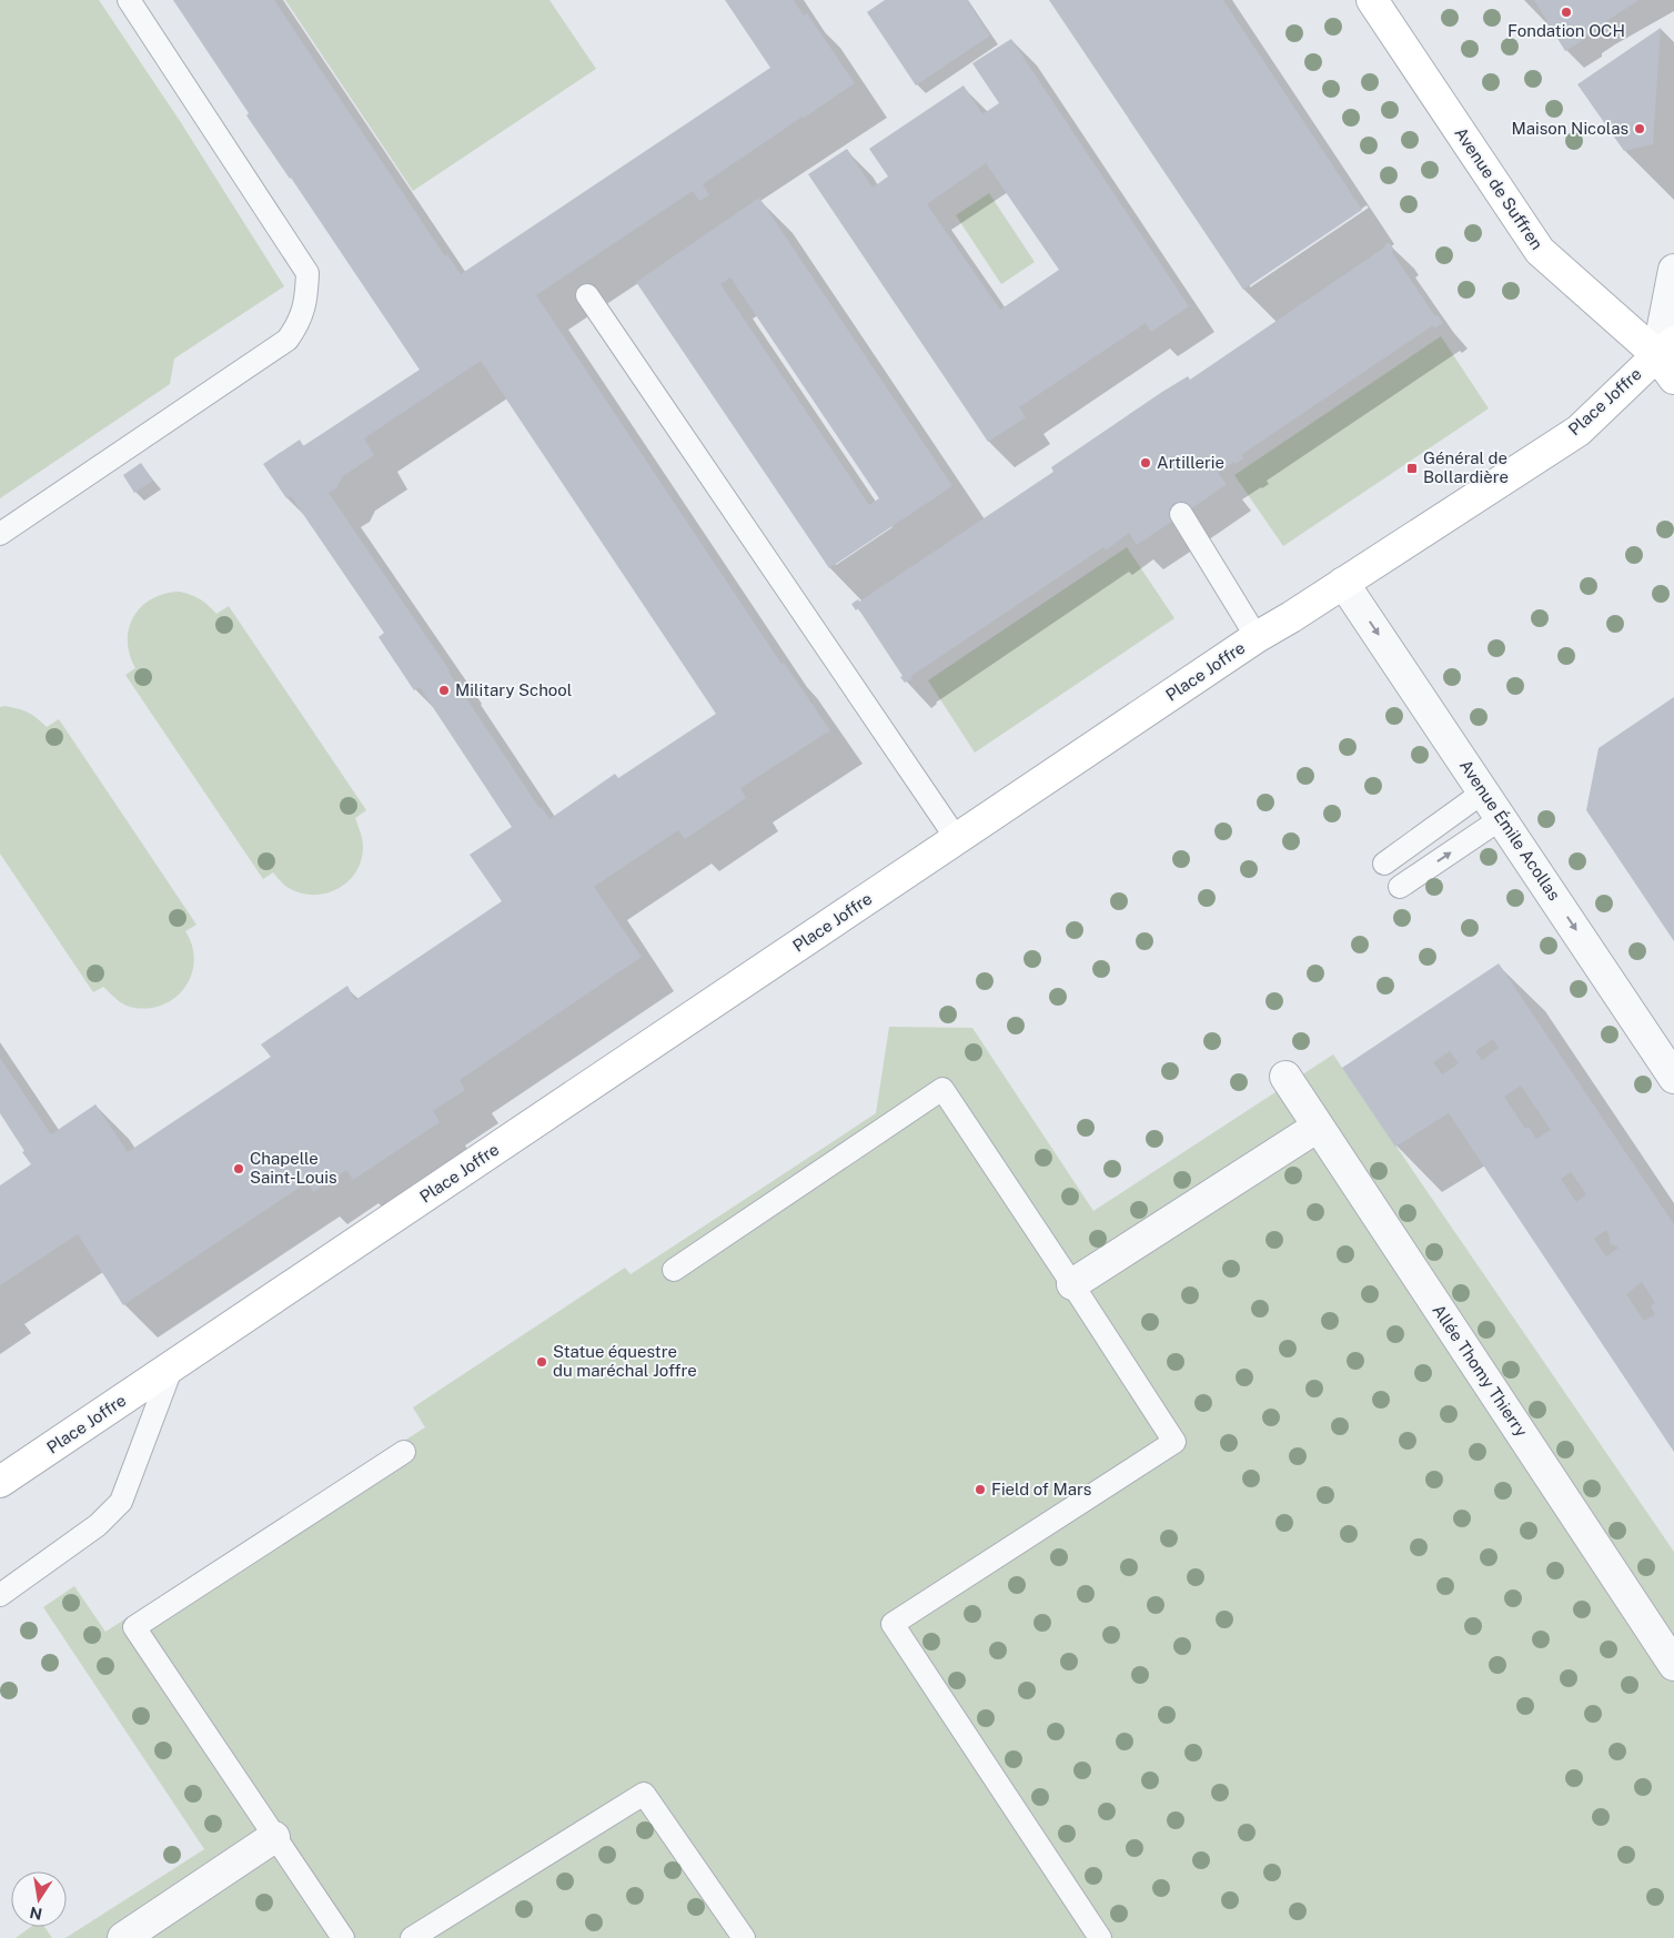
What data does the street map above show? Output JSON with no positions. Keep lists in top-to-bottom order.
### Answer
{
  "streets": {
    "main road": ["Avenue de Suffren", "Place Joffre"],
    "street": ["Avenue Émile Acollas", "Allée Thomy Thierry"]
  },
  "crossings": [
    ["Avenue de Suffren", "Place Joffre"],
    ["Place Joffre", "Avenue Émile Acollas"]
  ],
  "one_way": ["Avenue Émile Acollas"],
  "places": {
    "other": [
      "Fondation OCH",
      "Maison Nicolas",
      "Artillerie",
      "Military School",
      "Chapelle Saint-Louis",
      "Statue équestre du maréchal Joffre",
      "Field of Mars"
    ],
    "transit": ["Général de Bollardière"]
  },
  "north": "bottom"
}
